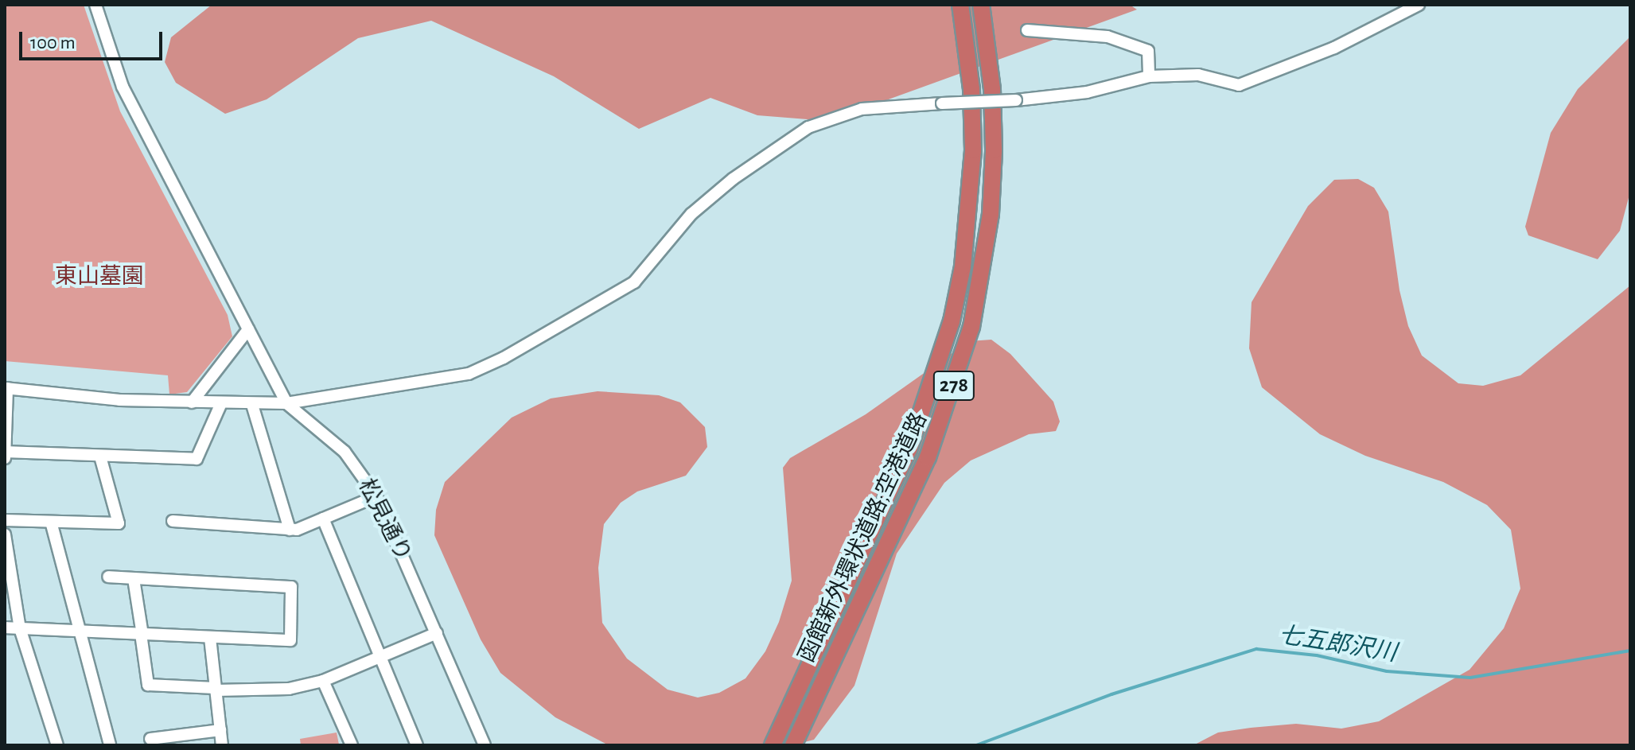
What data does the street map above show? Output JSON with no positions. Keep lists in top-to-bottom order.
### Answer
{
  "streets": {
    "highway": ["278", "函館新外環状道路;空港道路"],
    "street": ["松見通り"]
  },
  "water": ["七五郎沢川"],
  "parks": ["東山墓園"],
  "scale_bar": "100 m"
}
